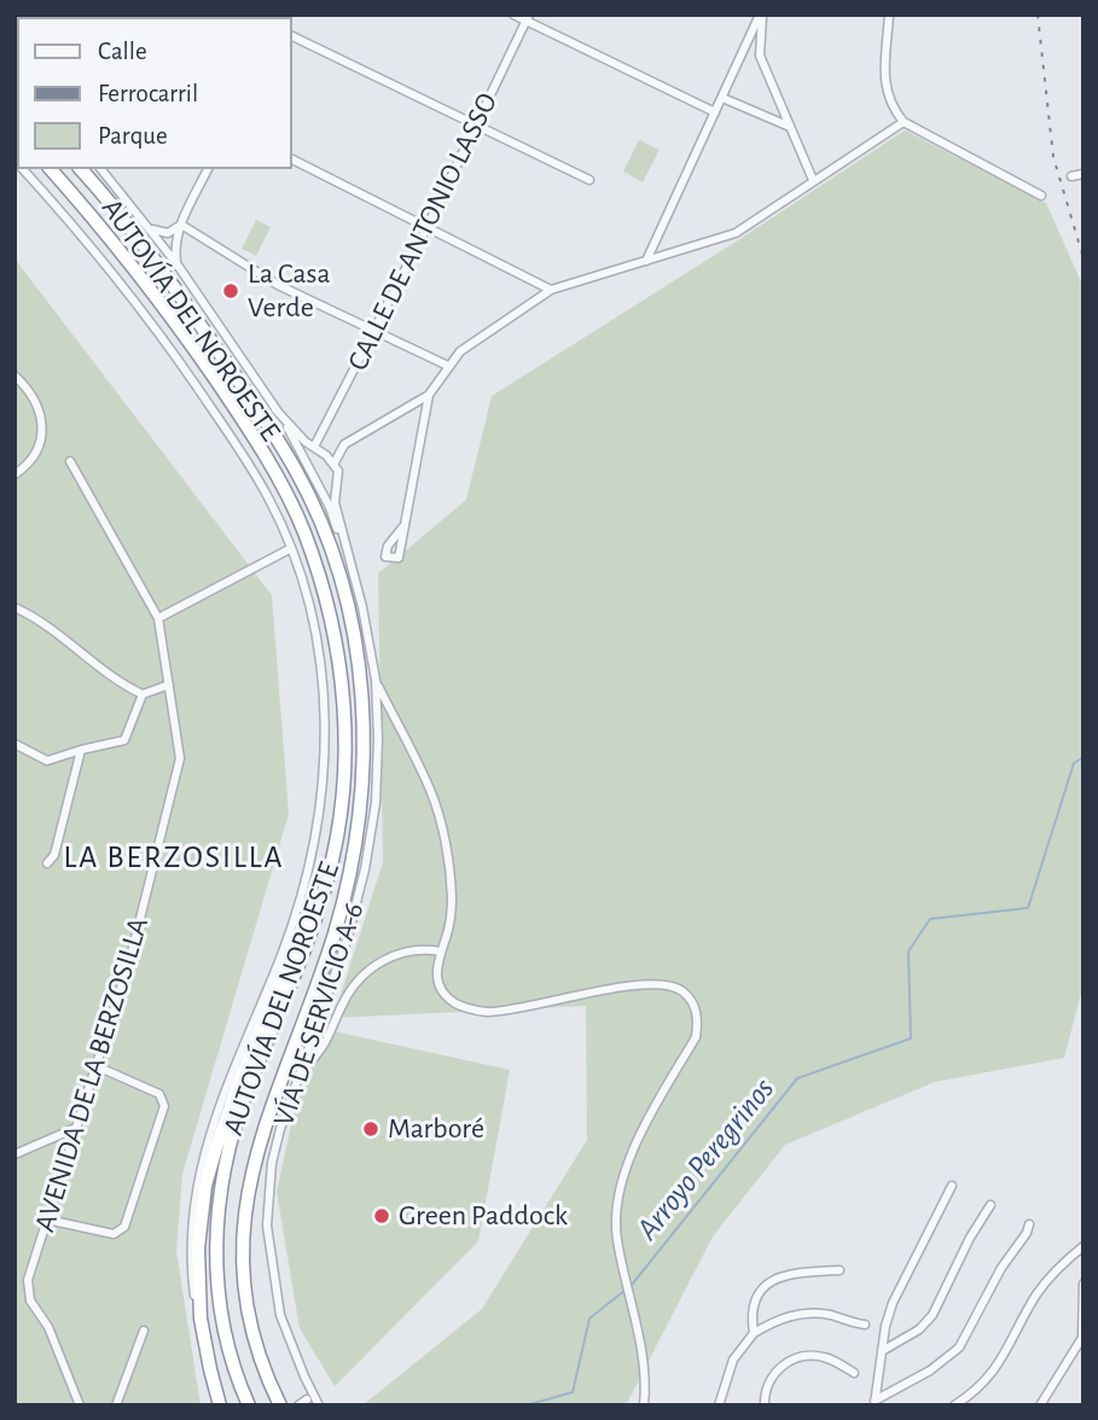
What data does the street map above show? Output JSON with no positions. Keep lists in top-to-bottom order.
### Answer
{
  "streets": {
    "highway": ["AUTOVÍA DEL NOROESTE"],
    "street": ["CALLE DE ANTONIO LASSO", "VÍA DE SERVICIO A-6", "AVENIDA DE LA BERZOSILLA"]
  },
  "districts": ["LA BERZOSILLA"],
  "water": ["Arroyo Peregrinos"],
  "places": ["La Casa Verde", "Marboré", "Green Paddock"],
  "legend": ["Calle", "Ferrocarril", "Parque"]
}
